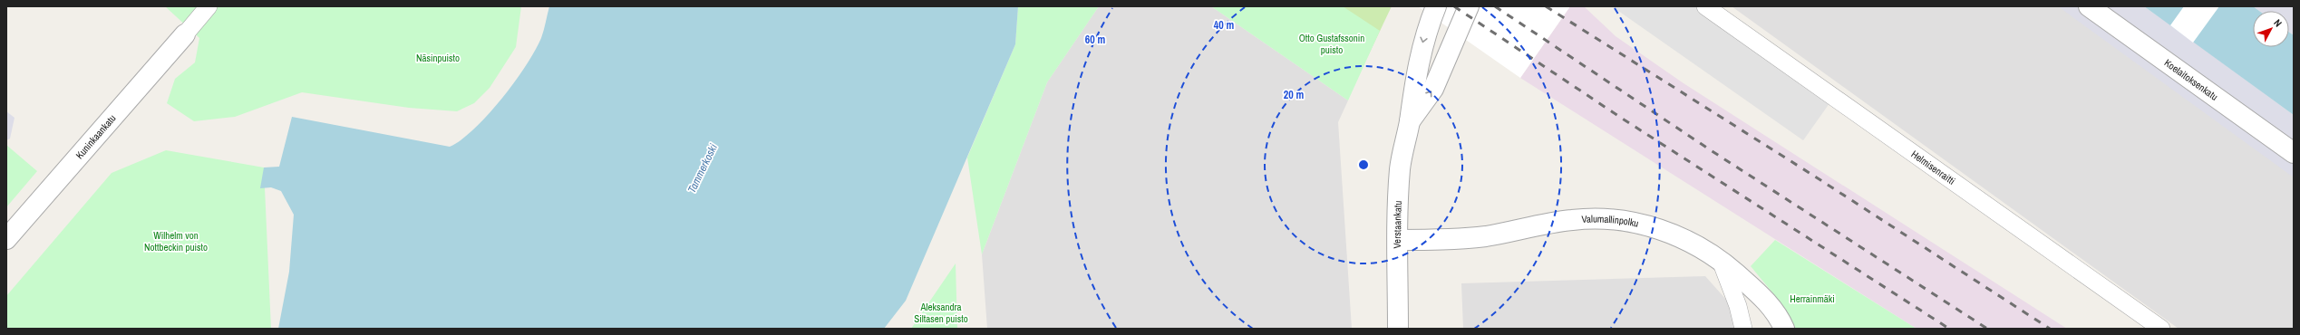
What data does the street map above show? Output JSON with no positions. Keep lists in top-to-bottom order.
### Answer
{
  "streets": {
    "street": [
      "Koelaitoksenkatu",
      "Kuninkaankatu",
      "Valumallinpolku",
      "Verstaankatu"
    ],
    "lane": ["Helmisenraitti"]
  },
  "crossings": [
    ["Valumallinpolku", "Verstaankatu"]
  ],
  "water": ["Tammerkoski"],
  "parks": [
    "Otto Gustafssonin puisto",
    "Näsinpuisto",
    "Wilhelm von Nottbeckin puisto",
    "Herrainmäki",
    "Aleksandra Siltasen puisto"
  ],
  "north": "top right",
  "rings": ["40 m", "60 m", "20 m"]
}
